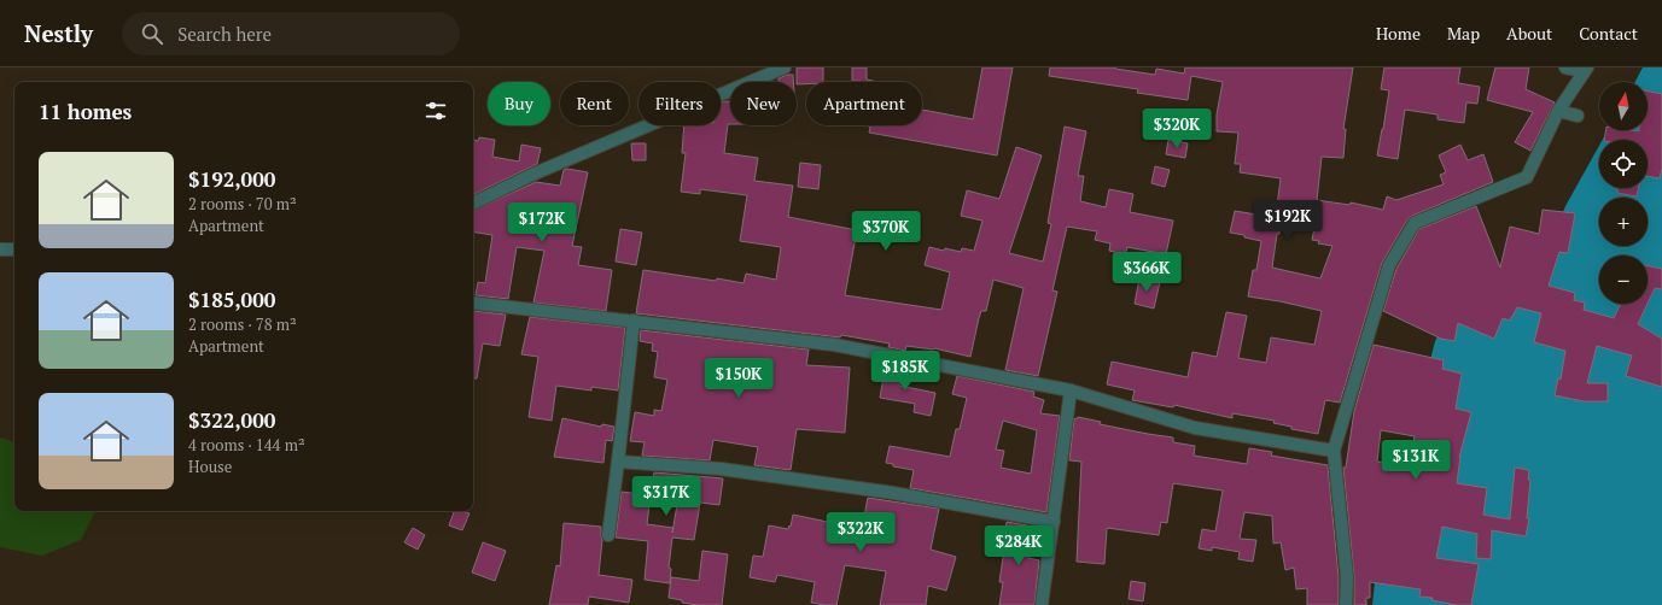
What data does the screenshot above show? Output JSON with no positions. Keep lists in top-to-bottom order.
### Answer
{
  "north": "top",
  "page": {
    "header": "Nestly",
    "search": "Search here",
    "nav": [
      "Home",
      "Map",
      "About",
      "Contact"
    ],
    "map_buttons": ["+", "−"],
    "chip": [
      "Buy",
      "Rent",
      "Filters",
      "New",
      "Apartment"
    ],
    "heading": "11 homes",
    "price": [
      "$320K",
      "$192K",
      "$172K",
      "$370K",
      "$366K",
      "$185K",
      "$150K",
      "$131K",
      "$317K",
      "$322K",
      "$284K"
    ],
    "list": [
      {
        "name": "$192,000",
        "note": "2 rooms · 70 m² · Apartment"
      },
      {
        "name": "$185,000",
        "note": "2 rooms · 78 m² · Apartment"
      },
      {
        "name": "$322,000",
        "note": "4 rooms · 144 m² · House"
      }
    ]
  }
}
